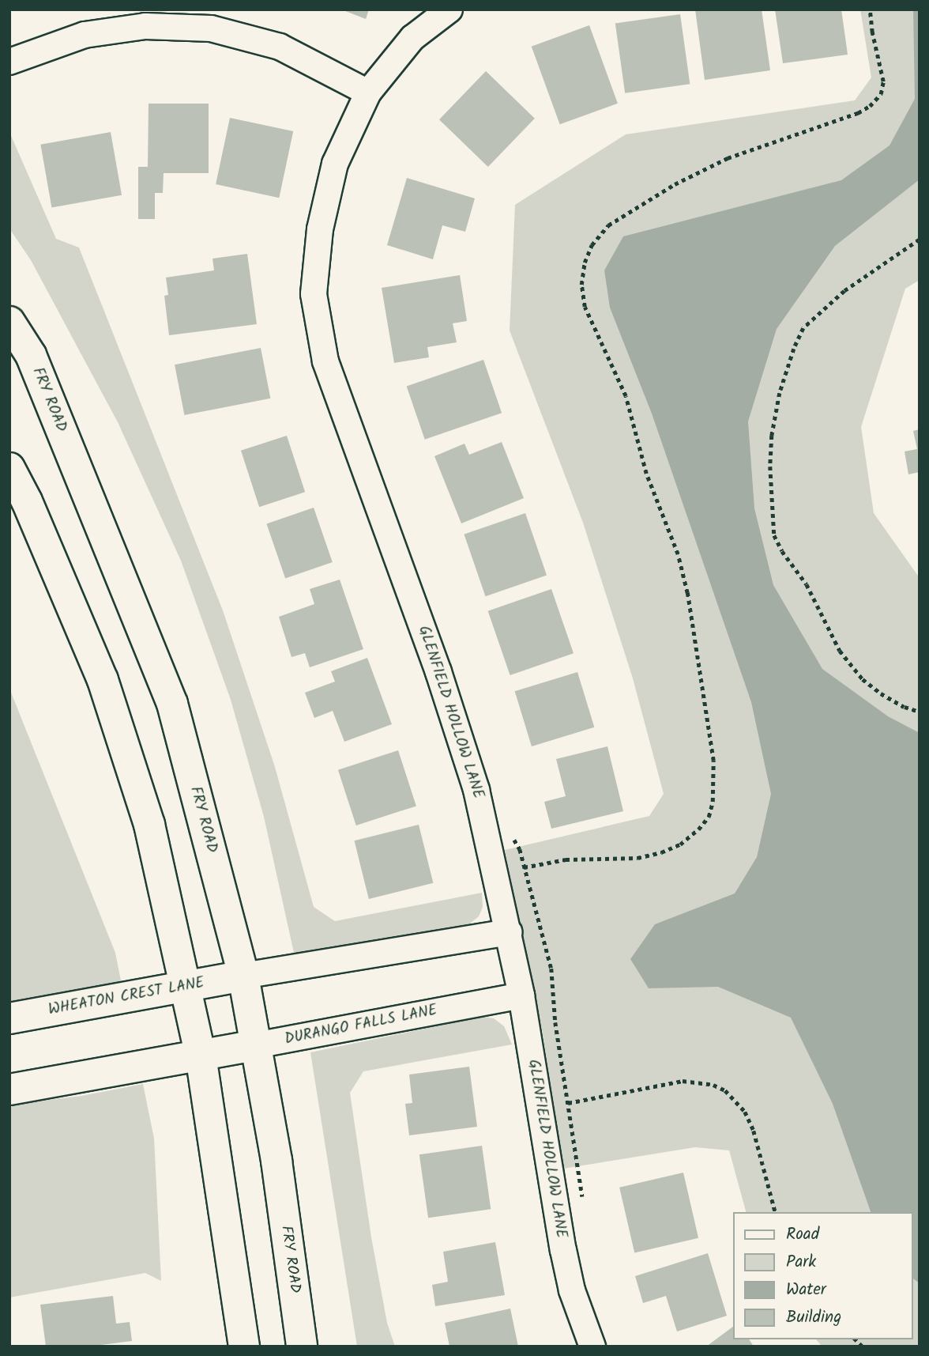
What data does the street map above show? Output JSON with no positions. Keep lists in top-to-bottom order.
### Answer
{
  "streets": {
    "main road": ["FRY ROAD", "WHEATON CREST LANE", "DURANGO FALLS LANE"],
    "street": ["GLENFIELD HOLLOW LANE"]
  },
  "crossings": [
    ["FRY ROAD", "WHEATON CREST LANE"],
    ["FRY ROAD", "DURANGO FALLS LANE"],
    ["GLENFIELD HOLLOW LANE", "DURANGO FALLS LANE"]
  ],
  "legend": [
    "Road",
    "Park",
    "Water",
    "Building"
  ]
}
